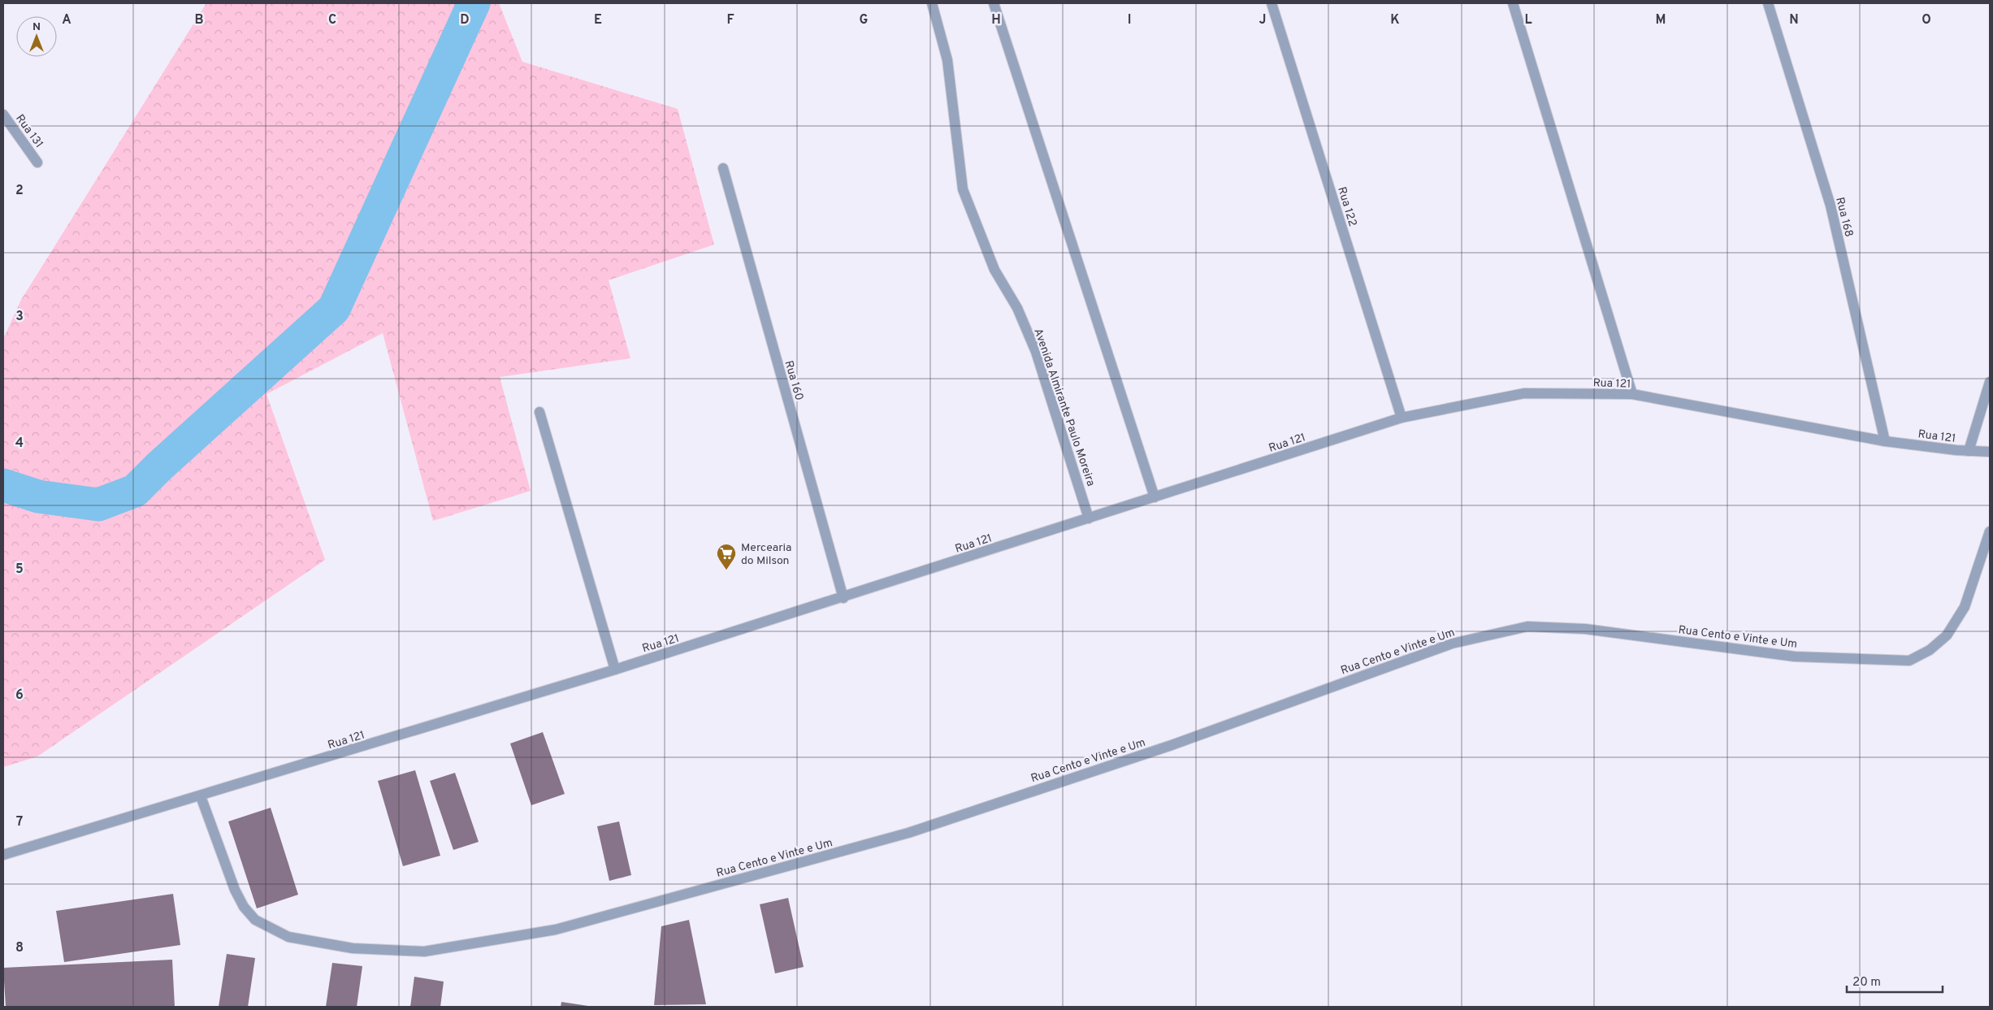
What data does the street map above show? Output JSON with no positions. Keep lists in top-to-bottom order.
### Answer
{
  "streets": {
    "street": [
      "Rua 131",
      "Rua 122",
      "Rua 168",
      "Rua 160",
      "Rua 121",
      "Avenida Almirante Paulo Moreira",
      "Rua Cento e Vinte e Um"
    ]
  },
  "crossings": [
    ["Rua 122", "Rua 121"],
    ["Rua 168", "Rua 121"],
    ["Rua 160", "Rua 121"],
    ["Rua 121", "Avenida Almirante Paulo Moreira"],
    ["Rua 121", "Rua Cento e Vinte e Um"]
  ],
  "places": {
    "supermarket": ["Mercearia do Milson"]
  },
  "scale_bar": "20 m",
  "north": "top",
  "grid": {
    "columns": [
      "A",
      "B",
      "C",
      "D",
      "E",
      "F",
      "G",
      "H",
      "I",
      "J",
      "K",
      "L",
      "M",
      "N",
      "O"
    ],
    "rows": [
      "2",
      "3",
      "4",
      "5",
      "6",
      "7",
      "8"
    ]
  }
}
